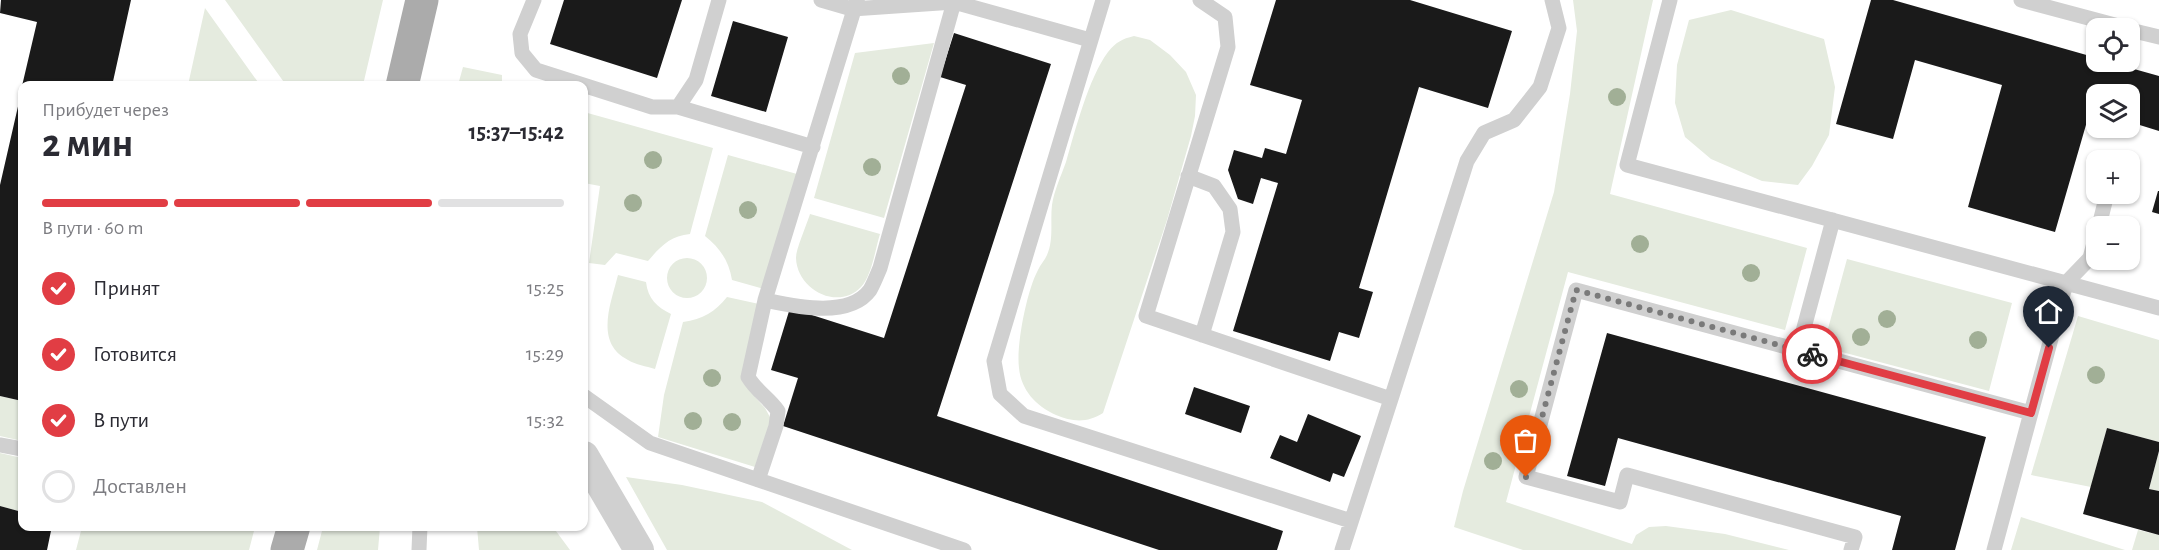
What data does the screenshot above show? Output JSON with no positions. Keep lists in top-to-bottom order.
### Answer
{
  "page": {
    "map_buttons": ["+", "−"],
    "heading": ["2 мин", "Прибудет через", "15:37–15:42"],
    "bar": "В пути · 60 m",
    "list": [
      ["Принят", "15:25"],
      ["Готовится", "15:29"],
      ["В пути", "15:32"],
      "Доставлен"
    ]
  }
}
